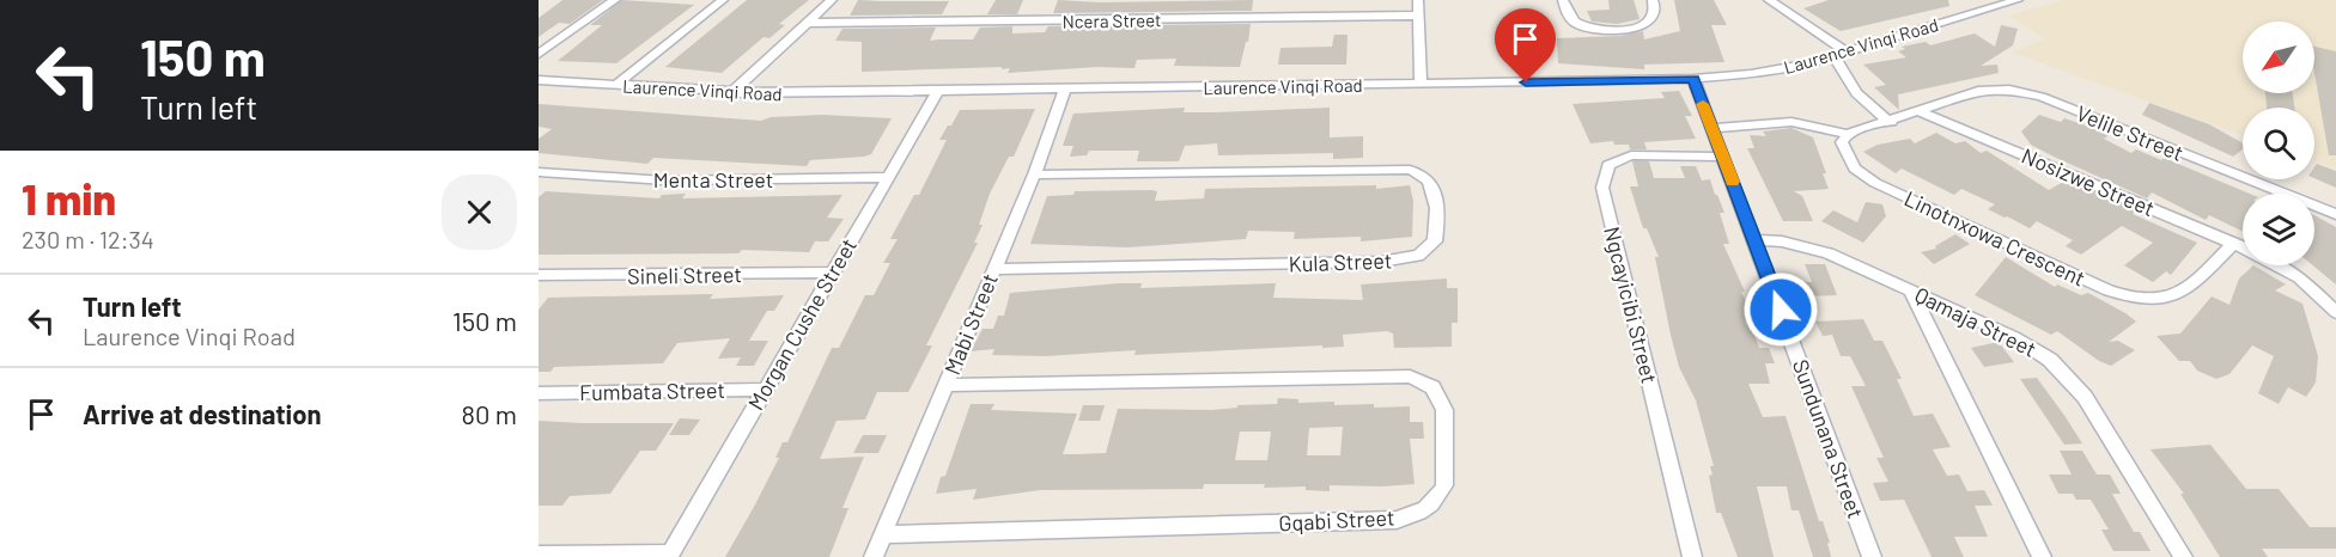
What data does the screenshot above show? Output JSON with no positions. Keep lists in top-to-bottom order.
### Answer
{
  "streets": {
    "street": [
      "Ncera Street",
      "Laurence Vinqi Road",
      "Velile Street",
      "Menta Street",
      "Nosizwe Street",
      "Linotnxowa Crescent",
      "Kula Street",
      "Sineli Street",
      "Ngcayicibi Street",
      "Qamaja Street",
      "Morgan Cushe Street",
      "Mabi Street",
      "Fumbata Street",
      "Sundunana Street",
      "Gqabi Street"
    ]
  },
  "crossings": [
    ["Laurence Vinqi Road", "Morgan Cushe Street"],
    ["Laurence Vinqi Road", "Mabi Street"],
    ["Laurence Vinqi Road", "Sundunana Street"],
    ["Velile Street", "Nosizwe Street"],
    ["Menta Street", "Morgan Cushe Street"],
    ["Nosizwe Street", "Linotnxowa Crescent"],
    ["Kula Street", "Mabi Street"],
    ["Sineli Street", "Morgan Cushe Street"],
    ["Ngcayicibi Street", "Sundunana Street"],
    ["Qamaja Street", "Sundunana Street"],
    ["Morgan Cushe Street", "Fumbata Street"],
    ["Mabi Street", "Gqabi Street"]
  ],
  "north": "bottom left",
  "page": {
    "turn": ["150 m", "Turn left"],
    "heading": ["1 min", "230 m · 12:34"],
    "list": [
      {
        "name": "Turn left",
        "note": "Laurence Vinqi Road",
        "value": "150 m"
      },
      {
        "name": "Arrive at destination",
        "value": "80 m"
      }
    ]
  }
}
